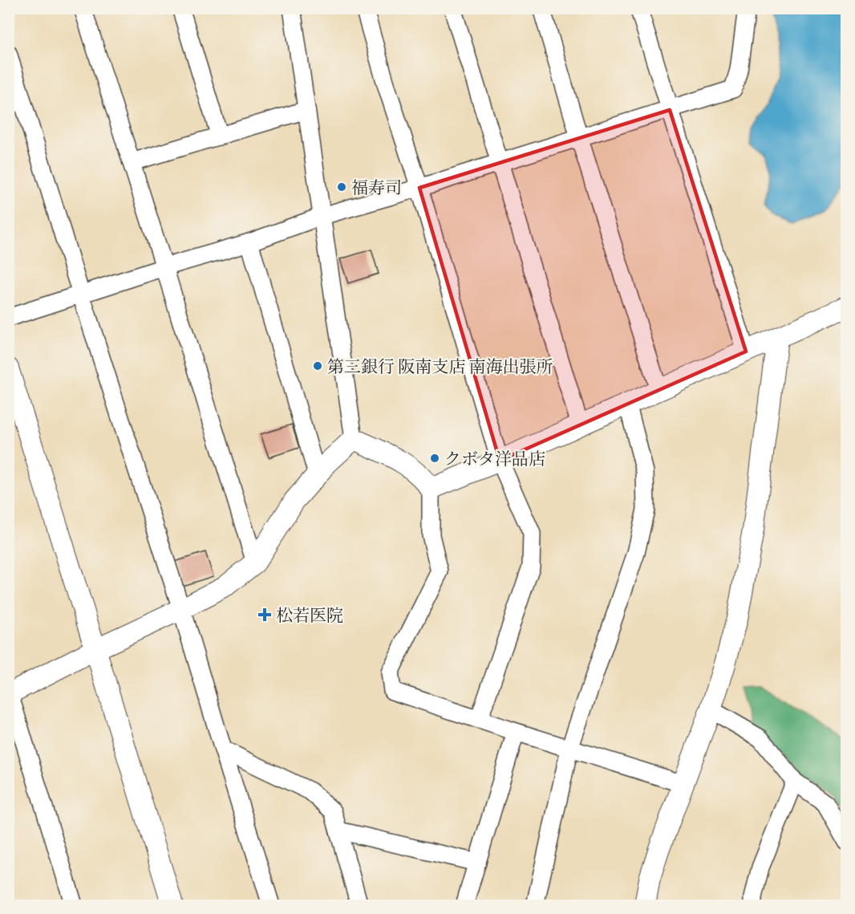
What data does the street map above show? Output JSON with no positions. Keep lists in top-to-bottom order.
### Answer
{
  "places": {
    "other": ["福寿司", "第三銀行 阪南支店 南海出張所", "クボタ洋品店"],
    "health": ["松若医院"]
  }
}
